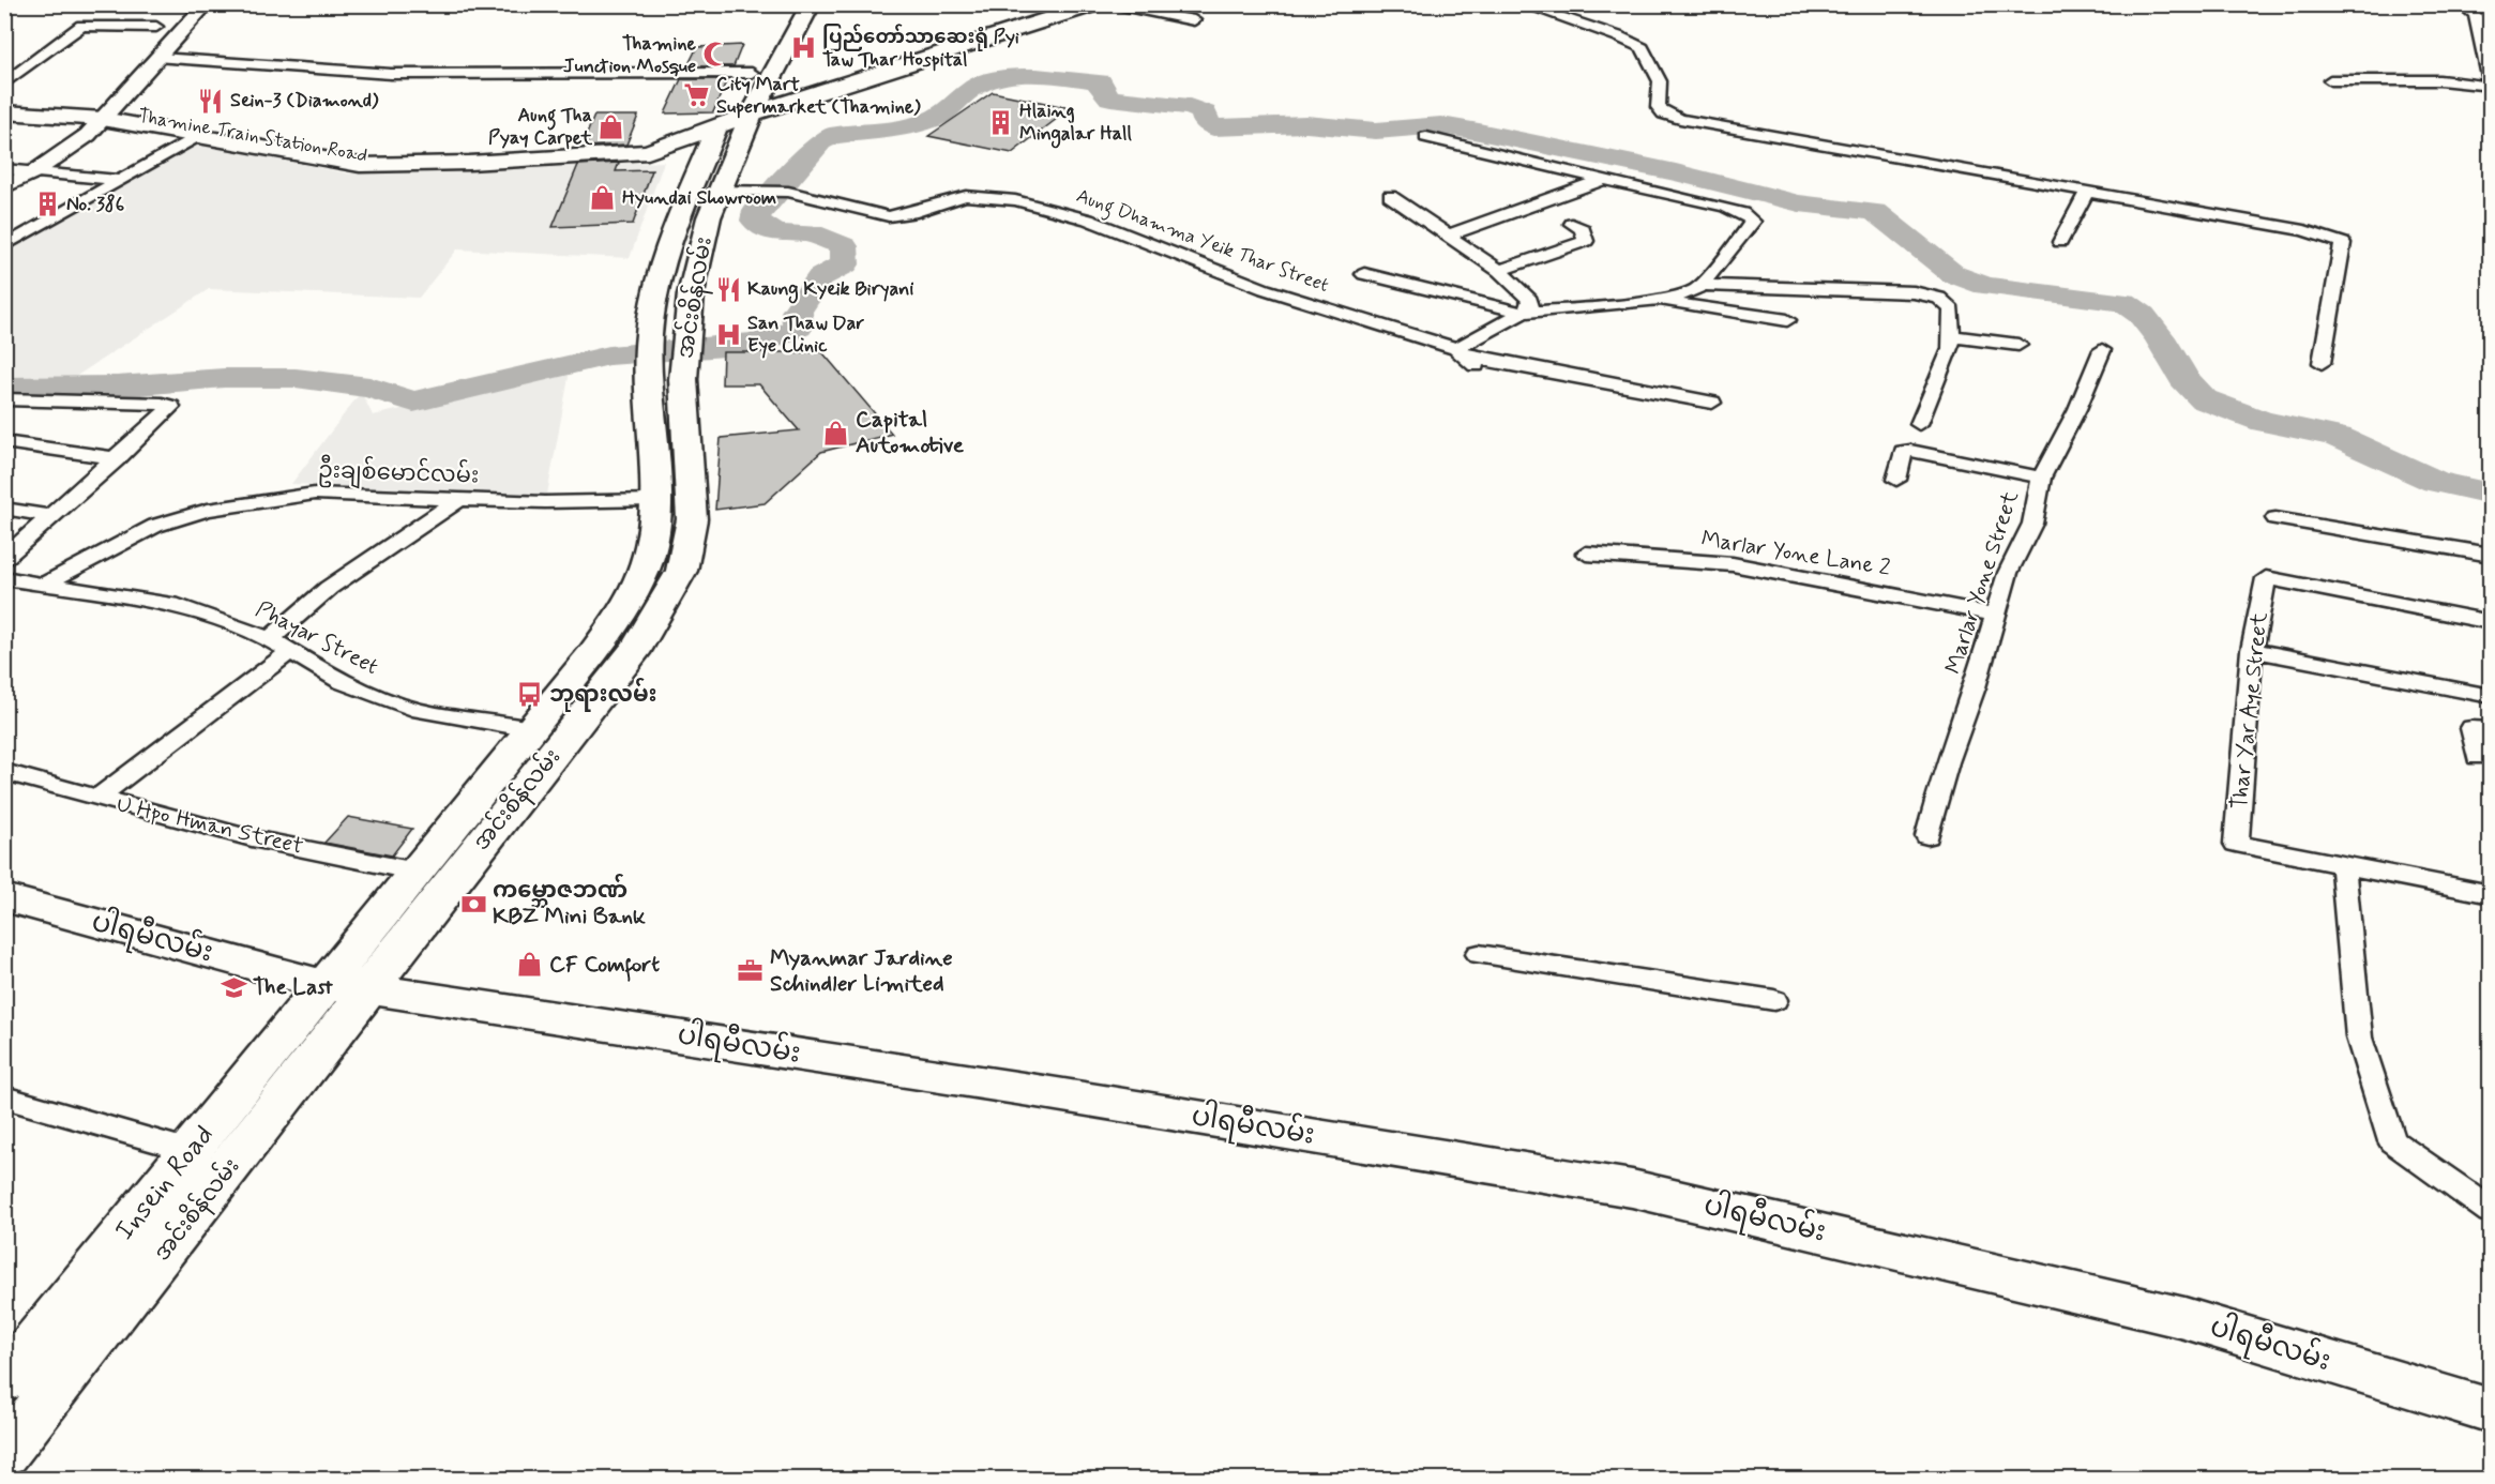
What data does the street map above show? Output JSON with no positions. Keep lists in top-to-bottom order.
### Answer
{
  "streets": {
    "main road": [
      "Thamine Train Station Road",
      "အင်းစိန်လမ်း",
      "ပါရမီလမ်း",
      "Insein Road"
    ],
    "street": [
      "Aung Dhamma Yeik Thar Street",
      "ဦးချစ်မောင်လမ်း",
      "Marlar Yone Lane 2",
      "Marlar Yone Street",
      "Phayar Street",
      "Thar Yar Aye Street",
      "U Hpo Hman Street"
    ]
  },
  "crossings": [
    ["Thamine Train Station Road", "အင်းစိန်လမ်း"],
    ["Aung Dhamma Yeik Thar Street", "အင်းစိန်လမ်း"],
    ["အင်းစိန်လမ်း", "ဦးချစ်မောင်လမ်း"],
    ["အင်းစိန်လမ်း", "Phayar Street"],
    ["အင်းစိန်လမ်း", "U Hpo Hman Street"],
    ["အင်းစိန်လမ်း", "ပါရမီလမ်း"],
    ["အင်းစိန်လမ်း", "Insein Road"],
    ["ဦးချစ်မောင်လမ်း", "Phayar Street"],
    ["Marlar Yone Lane 2", "Marlar Yone Street"],
    ["ပါရမီလမ်း", "Insein Road"]
  ],
  "places": {
    "hospital": ["ပြည်တော်သာဆေးရုံ Pyi Taw Thar Hospital", "San Thaw Dar Eye Clinic"],
    "mosque": ["Thamine Junction Mosque"],
    "supermarket": ["City Mart Supermarket (Thamine)"],
    "restaurant": ["Sein-3 (Diamond)", "Kaung Kyeik Biryani"],
    "building": ["Hlaing Mingalar Hall", "No. 386"],
    "shop": [
      "Aung Tha Pyay Carpet",
      "Hyundai Showroom",
      "Capital Automotive",
      "CF Comfort"
    ],
    "bus stop": ["ဘုရားလမ်း"],
    "bank": ["ကမ္ဘောဇဘဏ် KBZ Mini Bank"],
    "office": ["Myanmar Jardine Schindler Limited"],
    "school or university": ["The Last"]
  }
}
